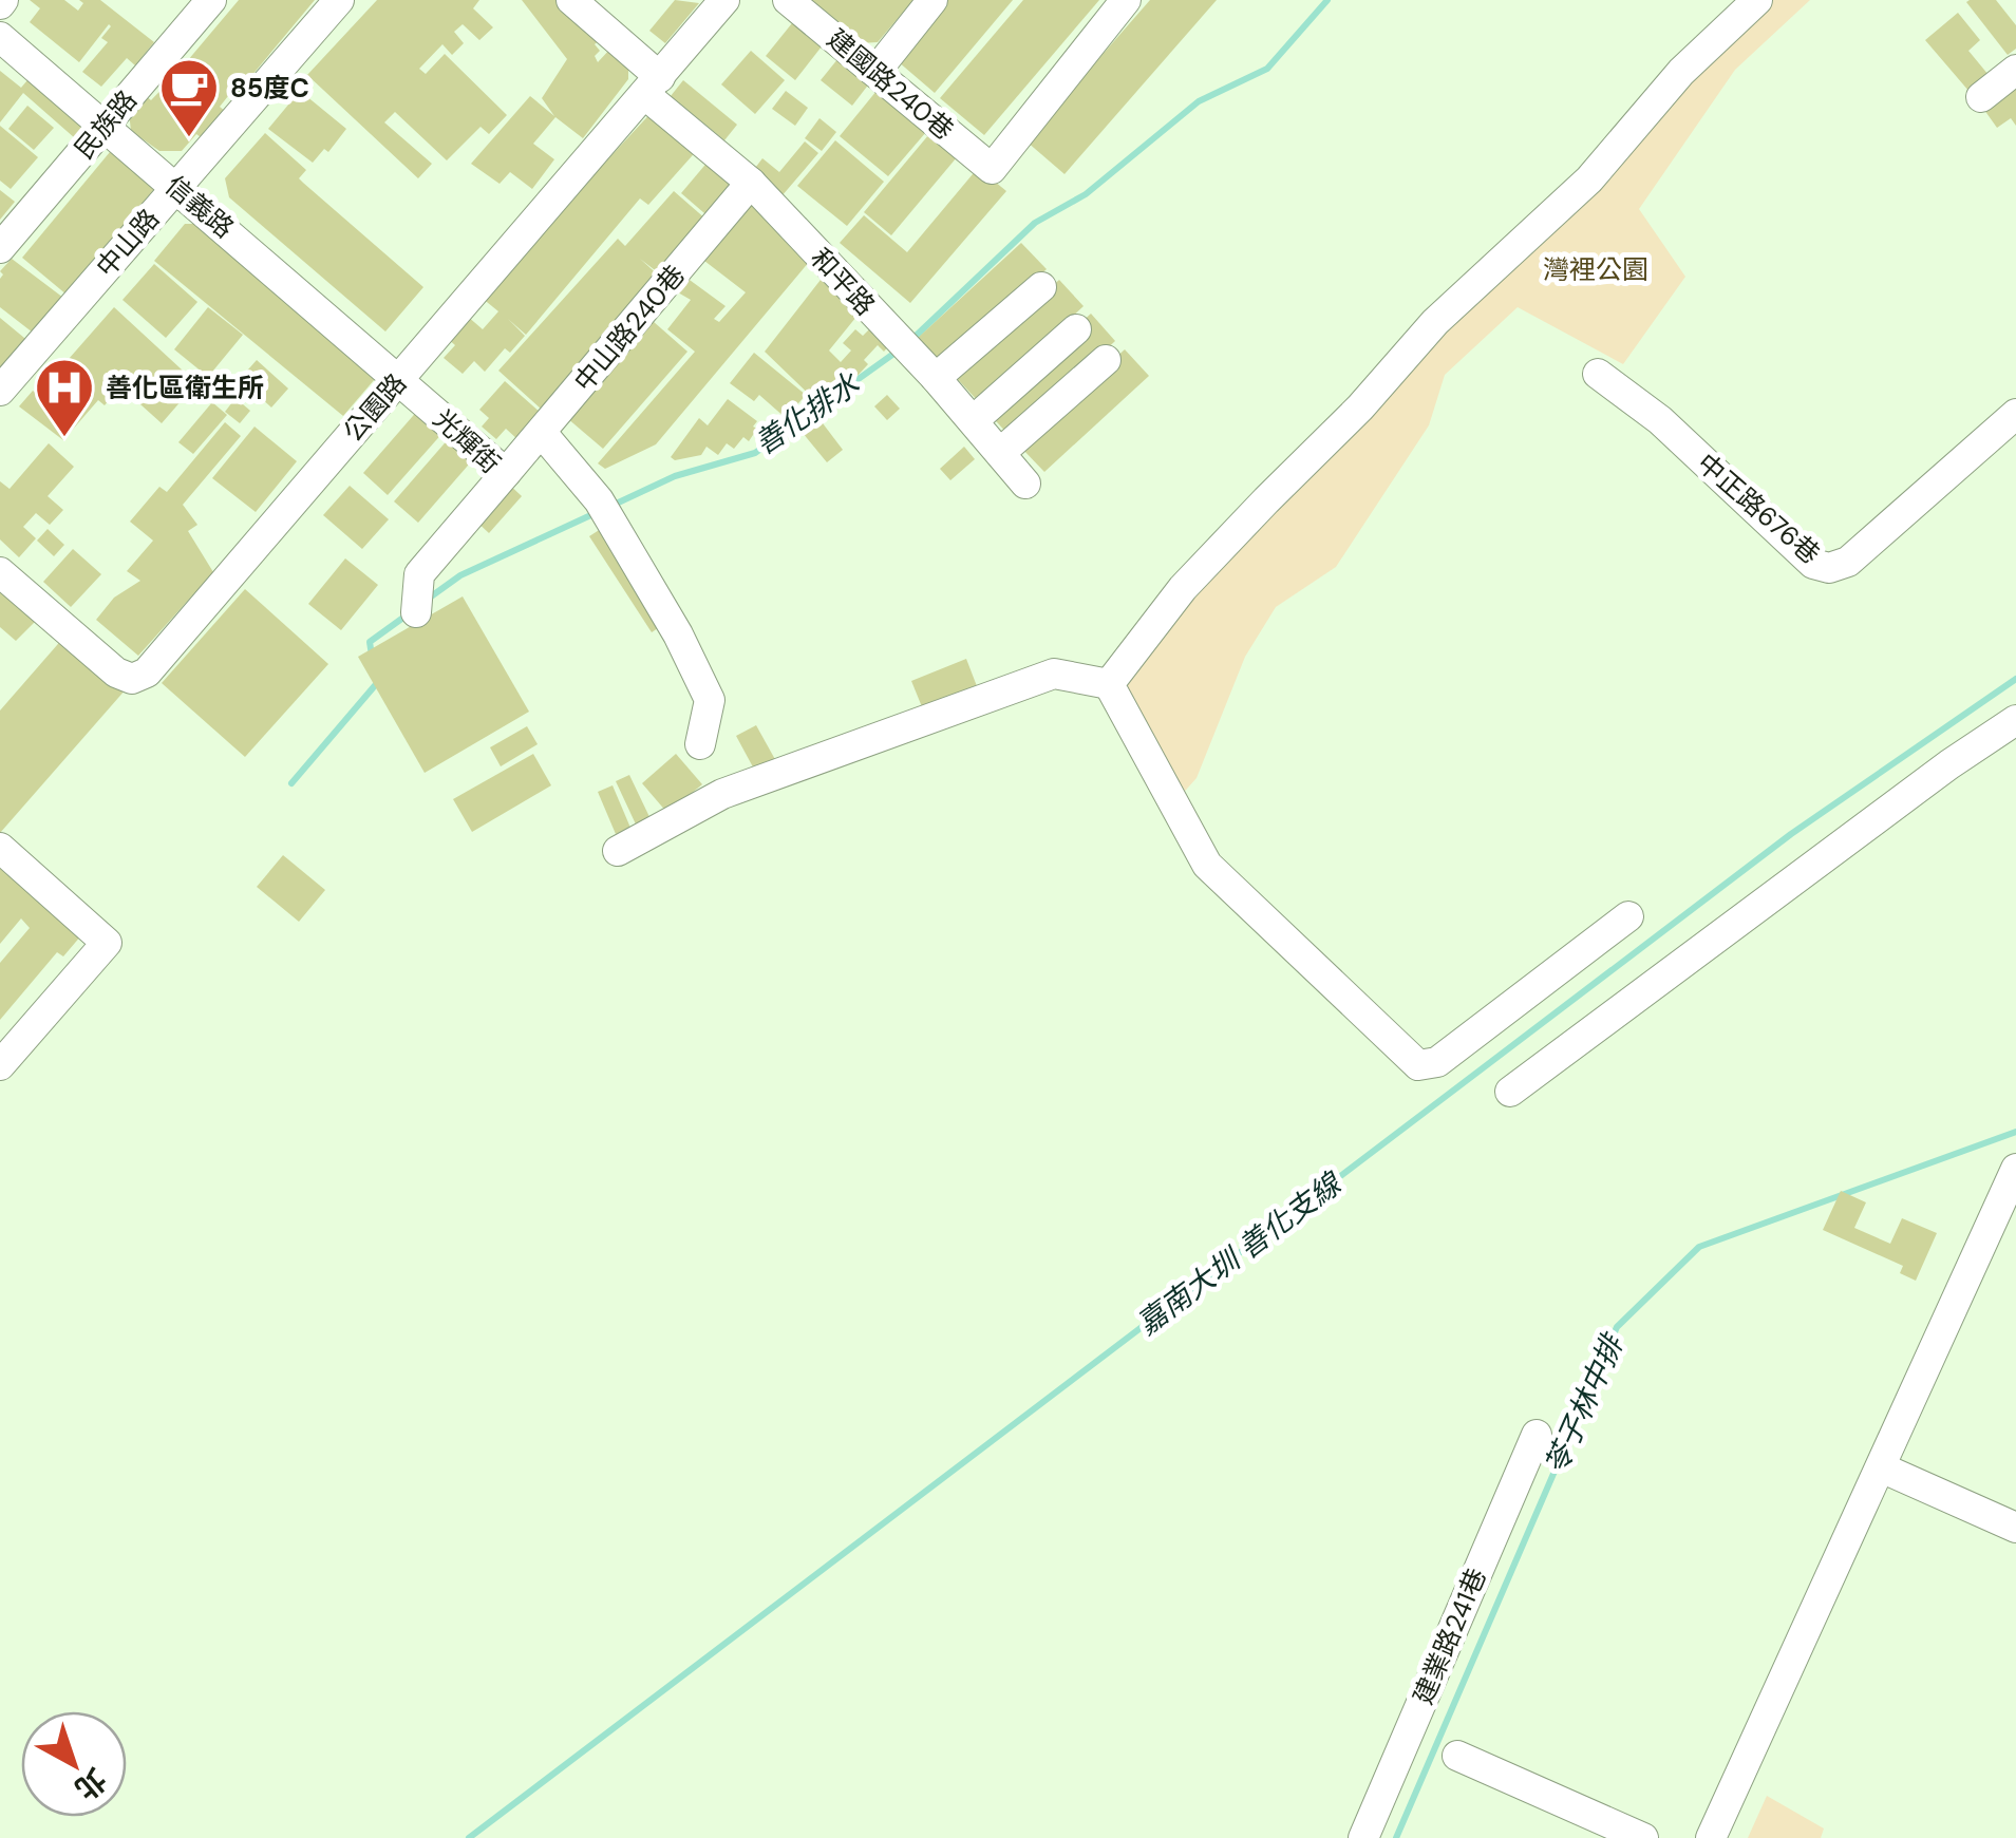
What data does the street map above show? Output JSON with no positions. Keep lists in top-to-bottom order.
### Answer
{
  "streets": {
    "street": [
      "建國路240巷",
      "民族路",
      "信義路",
      "中山路",
      "和平路",
      "中山路240巷",
      "公園路",
      "光輝街",
      "中正路676巷",
      "建業路241巷"
    ]
  },
  "crossings": [
    ["民族路", "信義路"],
    ["信義路", "中山路"],
    ["信義路", "公園路"],
    ["信義路", "光輝街"],
    ["和平路", "中山路240巷"],
    ["和平路", "公園路"],
    ["中山路240巷", "光輝街"],
    ["公園路", "光輝街"]
  ],
  "water": ["善化排水", "嘉南大圳 善化支線", "苓子林中排"],
  "parks": ["灣裡公園"],
  "places": {
    "cafe": ["85度C"],
    "hospital": ["善化區衛生所"]
  },
  "north": "bottom right"
}
